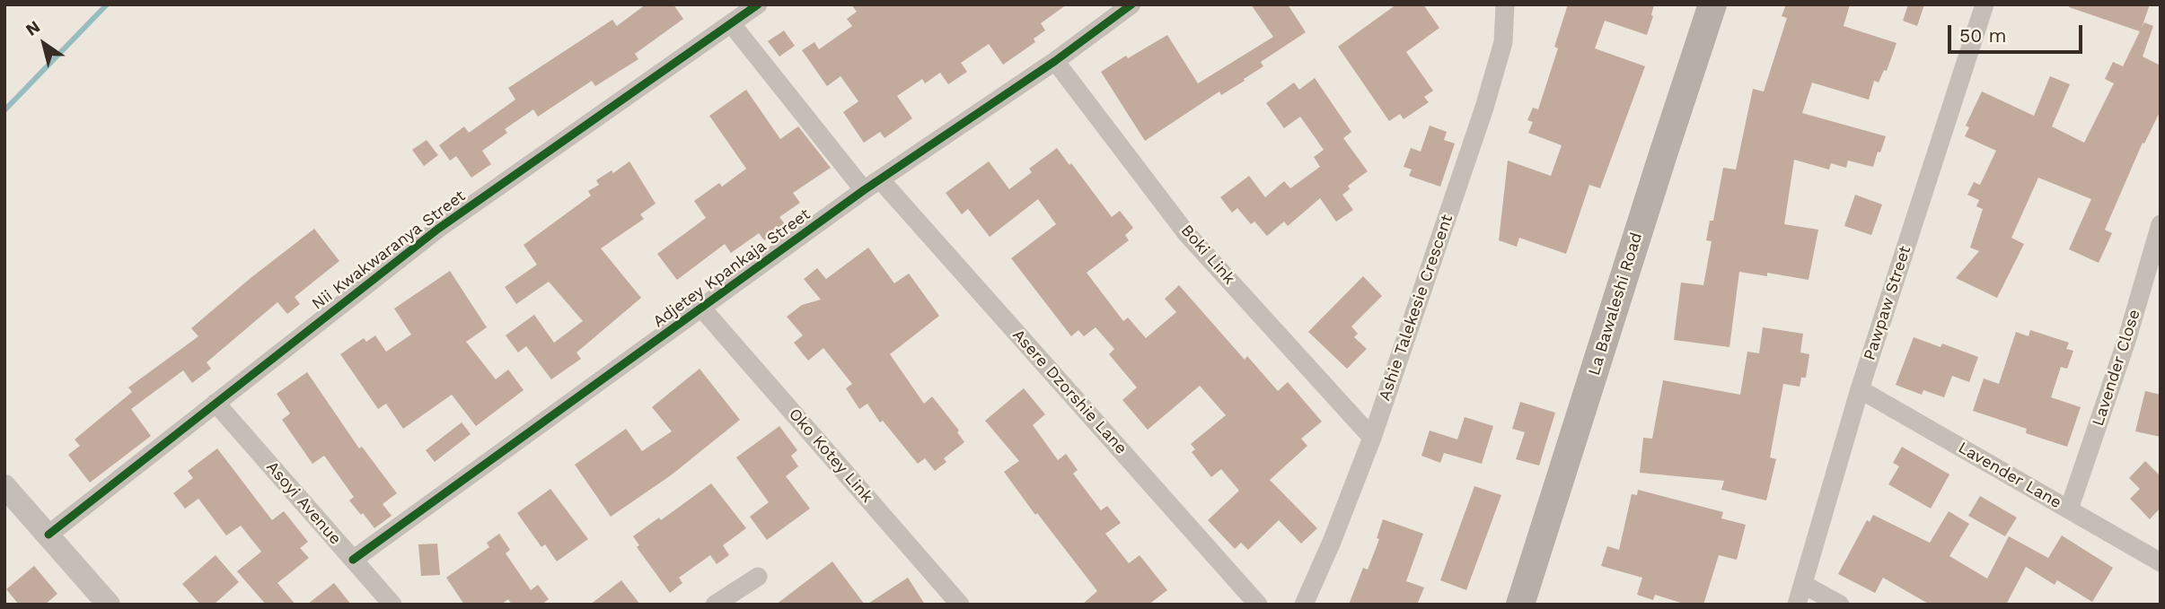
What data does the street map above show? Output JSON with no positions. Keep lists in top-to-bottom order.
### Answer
{
  "streets": {
    "main road": ["La Bawaleshi Road"],
    "street": [
      "Nii Kwakwaranya Street",
      "Boki Link",
      "Adjetey Kpankaja Street",
      "Pawpaw Street",
      "Ashie Talekesie Crescent",
      "Lavender Close",
      "Asere Dzorshie Lane",
      "Oko Kotey Link",
      "Lavender Lane",
      "Asoyi Avenue"
    ]
  },
  "crossings": [
    ["Nii Kwakwaranya Street", "Asoyi Avenue"],
    ["Boki Link", "Adjetey Kpankaja Street"],
    ["Boki Link", "Ashie Talekesie Crescent"],
    ["Adjetey Kpankaja Street", "Asere Dzorshie Lane"],
    ["Adjetey Kpankaja Street", "Oko Kotey Link"],
    ["Adjetey Kpankaja Street", "Asoyi Avenue"],
    ["Pawpaw Street", "Lavender Lane"],
    ["Lavender Close", "Lavender Lane"]
  ],
  "scale_bar": "50 m",
  "north": "top left"
}
